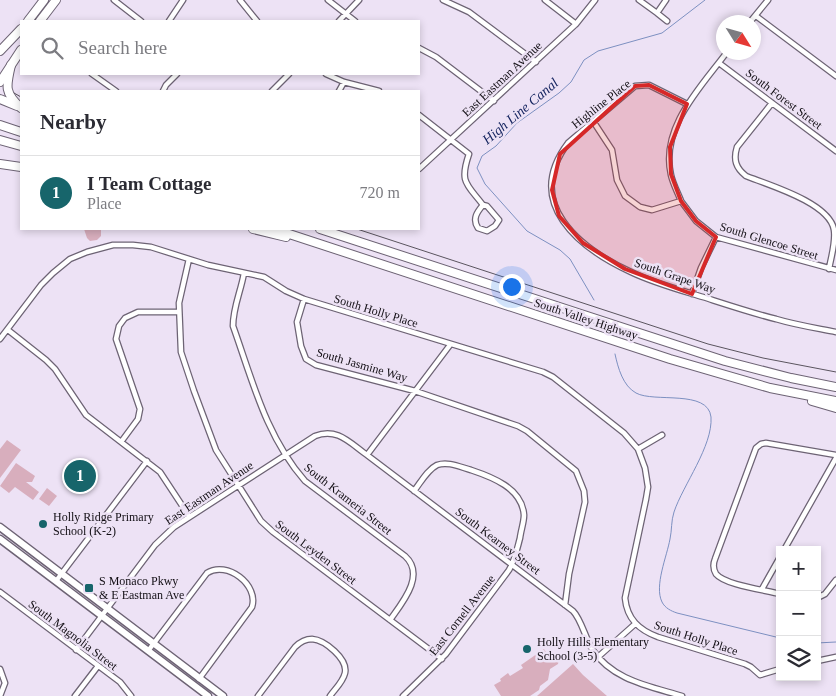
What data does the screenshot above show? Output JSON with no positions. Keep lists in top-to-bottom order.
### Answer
{
  "streets": {
    "highway": ["South Valley Highway"],
    "street": [
      "East Eastman Avenue",
      "South Forest Street",
      "Highline Place",
      "South Glencoe Street",
      "South Grape Way",
      "South Holly Place",
      "South Jasmine Way",
      "South Krameria Street",
      "South Kearney Street",
      "South Leyden Street",
      "East Cornell Avenue",
      "South Magnolia Street"
    ]
  },
  "crossings": [
    ["East Eastman Avenue", "South Krameria Street"],
    ["East Eastman Avenue", "South Kearney Street"],
    ["East Eastman Avenue", "South Leyden Street"],
    ["East Eastman Avenue", "South Magnolia Street"],
    ["South Forest Street", "South Glencoe Street"],
    ["Highline Place", "South Glencoe Street"],
    ["Highline Place", "South Grape Way"],
    ["South Holly Place", "South Jasmine Way"],
    ["South Holly Place", "South Krameria Street"],
    ["South Holly Place", "South Leyden Street"],
    ["South Krameria Street", "South Kearney Street"],
    ["South Krameria Street", "South Leyden Street"],
    ["South Kearney Street", "East Cornell Avenue"],
    ["South Leyden Street", "East Cornell Avenue"]
  ],
  "water": ["High Line Canal"],
  "places": {
    "other": ["Holly Ridge Primary School (K-2)", "Holly Hills Elementary School (3-5)"],
    "transit": ["S Monaco Pkwy & E Eastman Ave"]
  },
  "north": "bottom right",
  "page": {
    "search": "Search here",
    "heading": "Nearby",
    "list": [
      {
        "mark": "1",
        "name": "I Team Cottage",
        "note": "Place",
        "value": "720 m"
      }
    ],
    "pins": "1",
    "map_buttons": ["+", "−"]
  }
}
